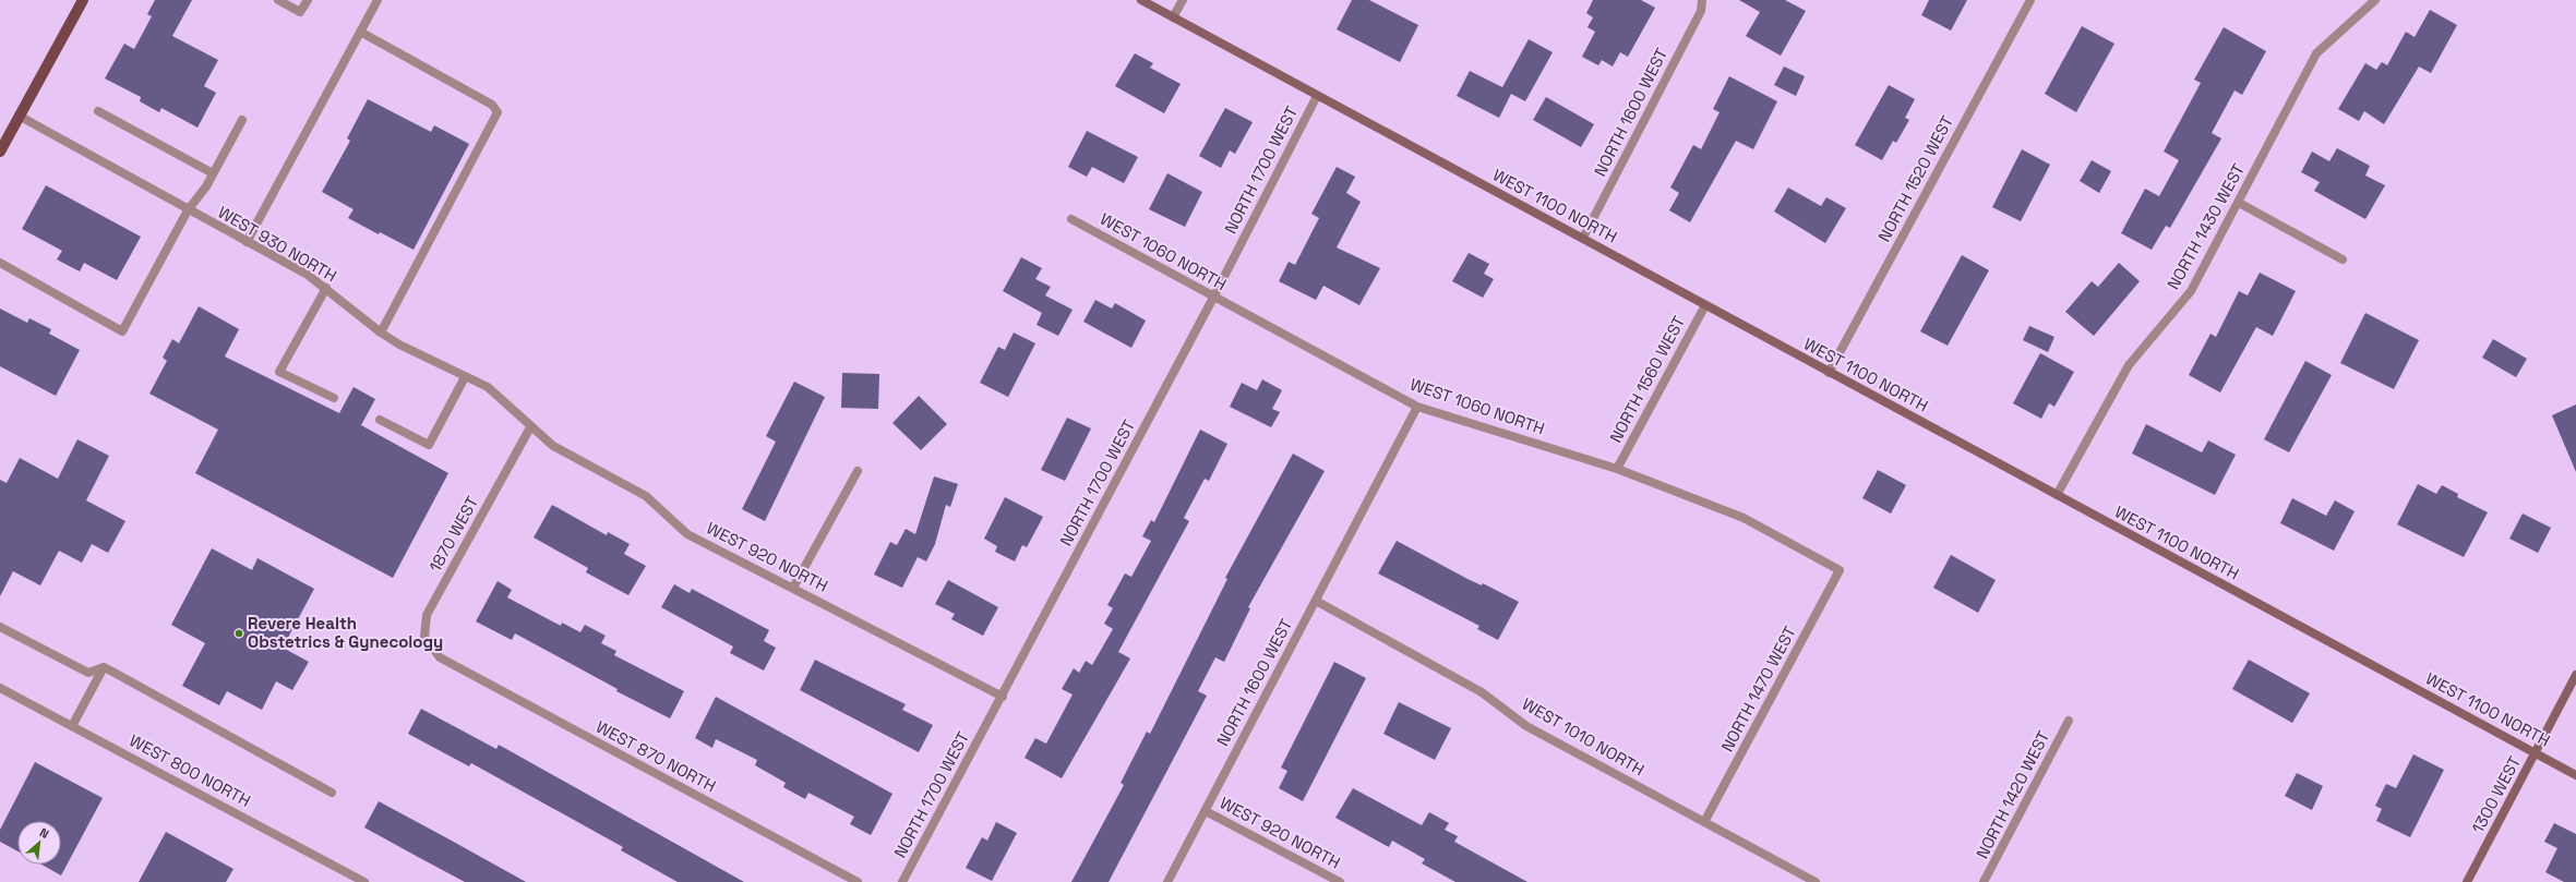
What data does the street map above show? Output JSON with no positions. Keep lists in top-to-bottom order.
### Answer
{
  "streets": {
    "main road": ["WEST 1100 NORTH", "1300 WEST"],
    "street": [
      "NORTH 1600 WEST",
      "NORTH 1700 WEST",
      "NORTH 1520 WEST",
      "NORTH 1430 WEST",
      "WEST 930 NORTH",
      "WEST 1060 NORTH",
      "NORTH 1560 WEST",
      "1870 WEST",
      "WEST 920 NORTH",
      "NORTH 1470 WEST",
      "WEST 1010 NORTH",
      "WEST 870 NORTH",
      "WEST 800 NORTH",
      "NORTH 1420 WEST"
    ]
  },
  "crossings": [
    ["NORTH 1600 WEST", "WEST 1100 NORTH"],
    ["NORTH 1600 WEST", "WEST 1060 NORTH"],
    ["NORTH 1600 WEST", "WEST 920 NORTH"],
    ["NORTH 1600 WEST", "WEST 1010 NORTH"],
    ["NORTH 1700 WEST", "WEST 1100 NORTH"],
    ["NORTH 1700 WEST", "WEST 1060 NORTH"],
    ["NORTH 1700 WEST", "WEST 920 NORTH"],
    ["NORTH 1520 WEST", "WEST 1100 NORTH"],
    ["WEST 1100 NORTH", "NORTH 1430 WEST"],
    ["WEST 1100 NORTH", "NORTH 1560 WEST"],
    ["WEST 1100 NORTH", "1300 WEST"],
    ["WEST 930 NORTH", "1870 WEST"],
    ["WEST 930 NORTH", "WEST 920 NORTH"],
    ["WEST 1060 NORTH", "NORTH 1560 WEST"],
    ["WEST 1060 NORTH", "NORTH 1470 WEST"],
    ["1870 WEST", "WEST 920 NORTH"],
    ["1870 WEST", "WEST 870 NORTH"],
    ["NORTH 1470 WEST", "WEST 1010 NORTH"]
  ],
  "places": ["Revere Health Obstetrics & Gynecology"],
  "north": "top right"
}
